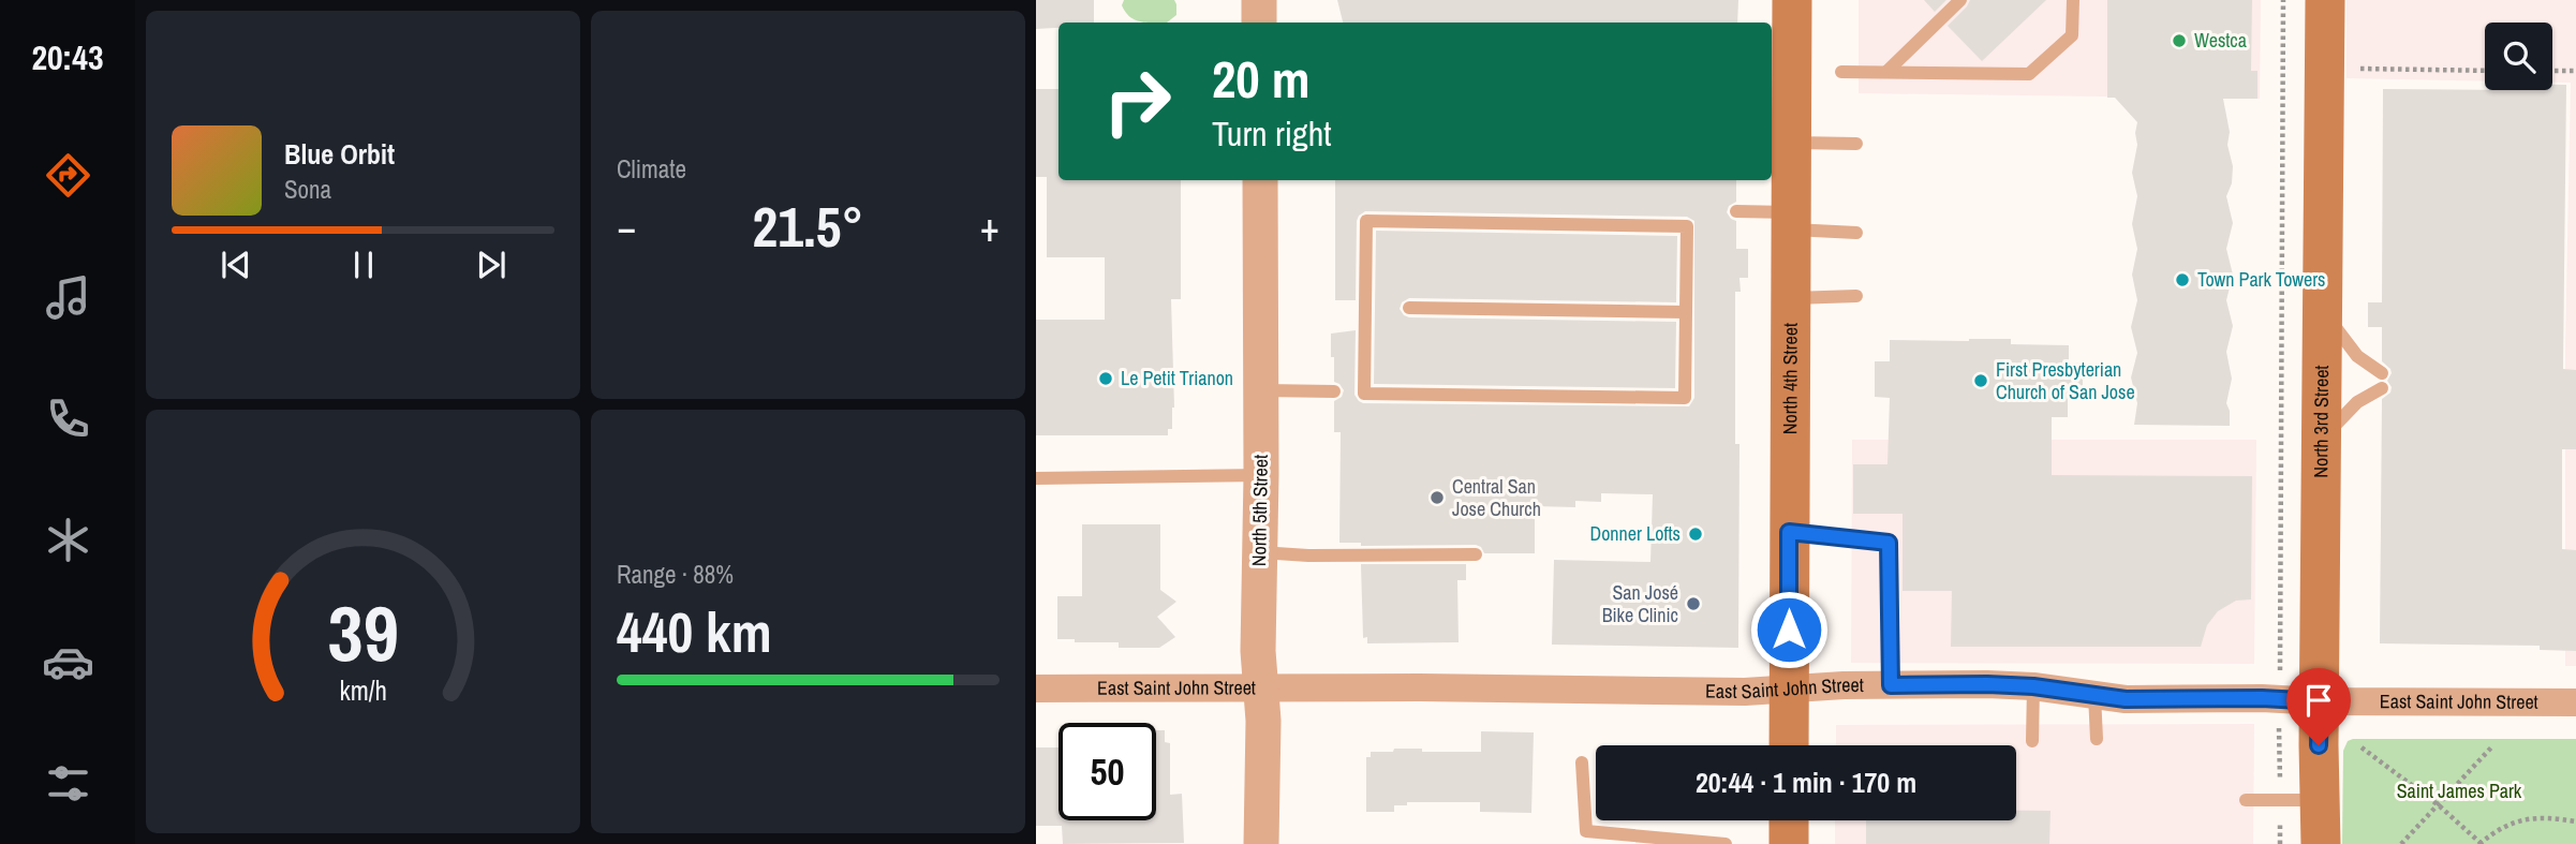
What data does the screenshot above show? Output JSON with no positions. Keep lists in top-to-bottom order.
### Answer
{
  "streets": {
    "main road": ["North 4th Street", "North 3rd Street"],
    "street": ["North 5th Street", "East Saint John Street"]
  },
  "crossings": [
    ["North 4th Street", "East Saint John Street"],
    ["North 3rd Street", "East Saint John Street"],
    ["North 5th Street", "East Saint John Street"]
  ],
  "parks": ["Saint James Park"],
  "places": [
    "Westca",
    "Town Park Towers",
    "Le Petit Trianon",
    "First Presbyterian Church of San Jose",
    "Central San Jose Church",
    "Donner Lofts",
    "San José Bike Clinic"
  ],
  "page": {
    "tabs": "20:43",
    "tile": [
      "Climate",
      ["Range · 88%", "440 km"]
    ],
    "turn": ["20 m", "Turn right"],
    "song": ["Blue Orbit", "Sona"],
    "heat": ["−", "21.5°", "+"],
    "limit": "50",
    "trip": "20:44 · 1 min · 170 m",
    "gauge": ["39", "km/h"]
  }
}
